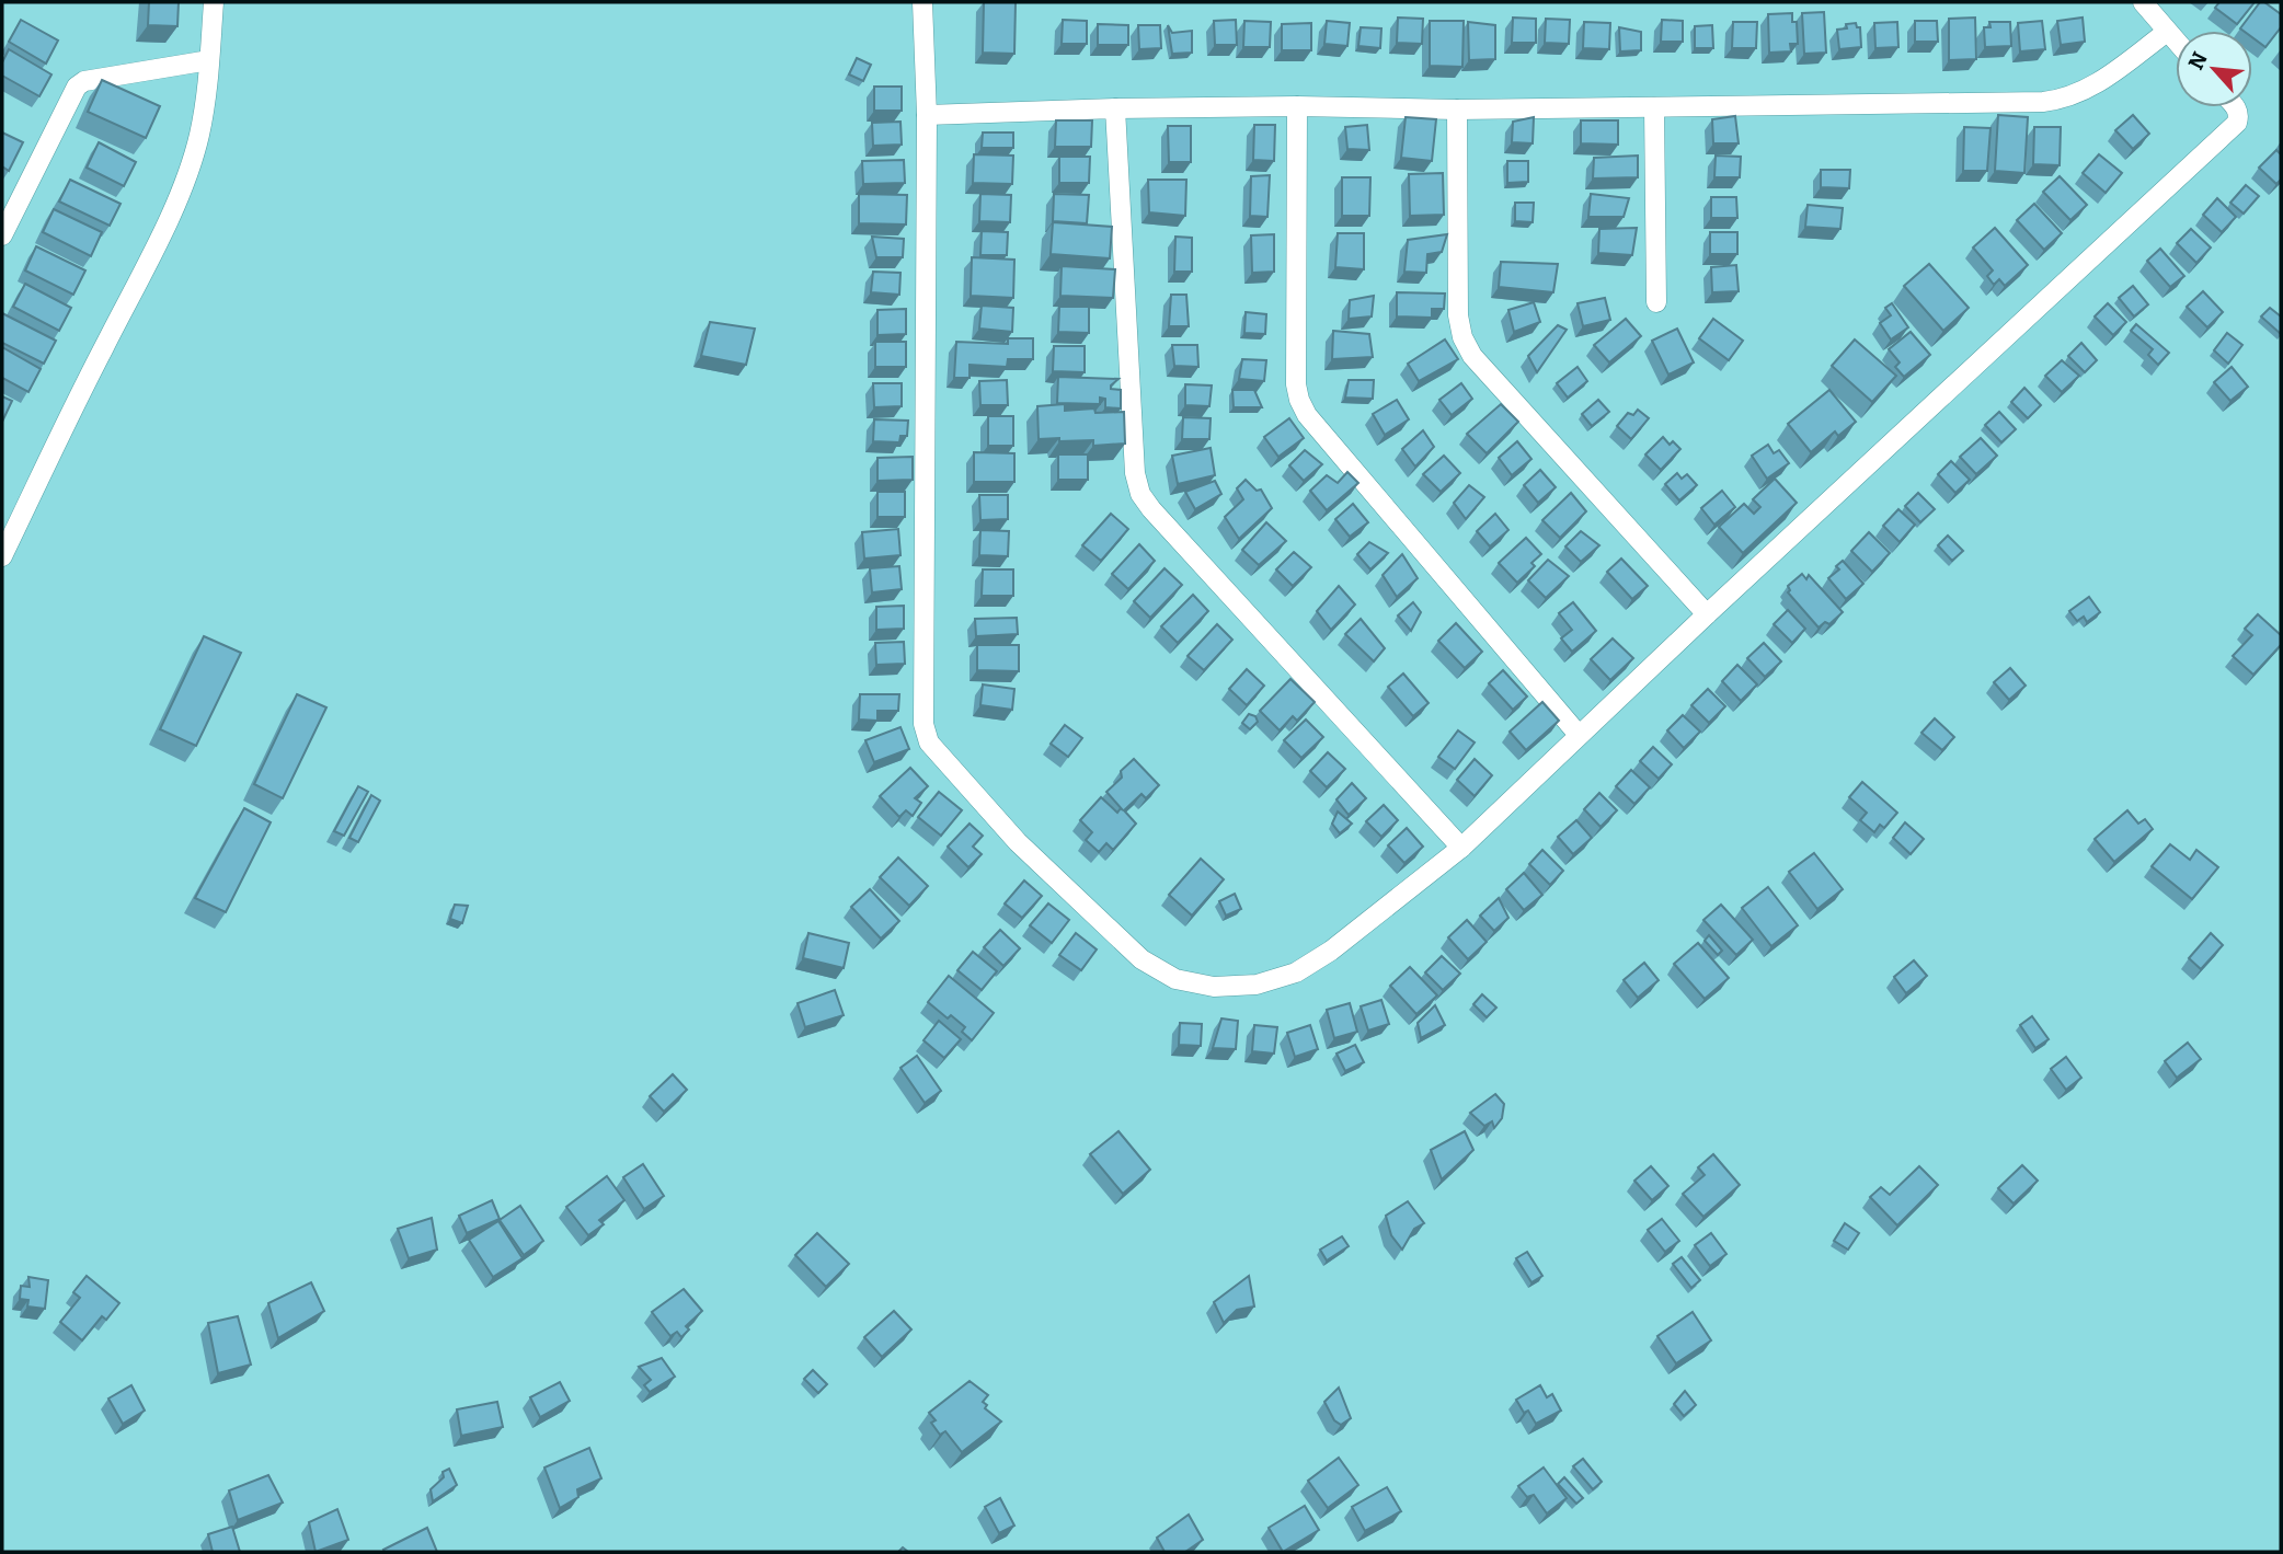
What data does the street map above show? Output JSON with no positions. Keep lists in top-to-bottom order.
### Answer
{
  "north": "top left"
}
